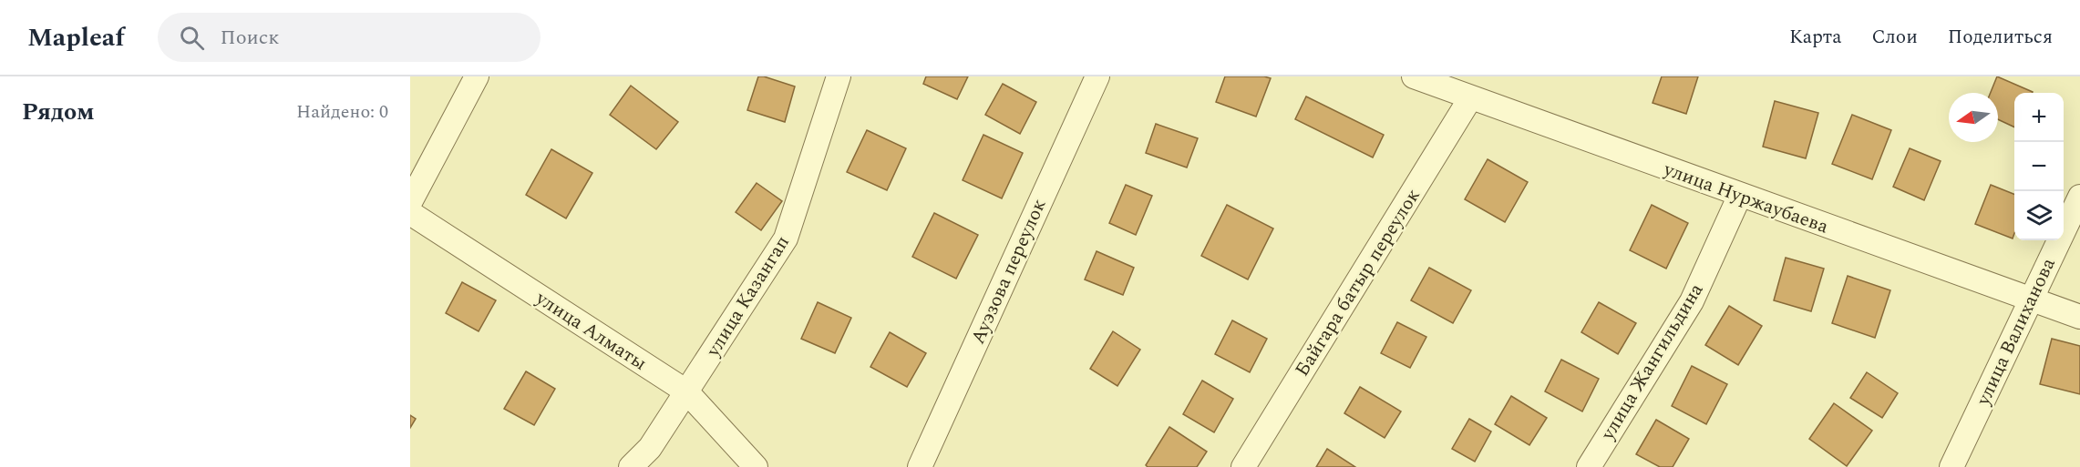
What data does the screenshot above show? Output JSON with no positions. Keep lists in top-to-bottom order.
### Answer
{
  "streets": {
    "street": [
      "улица Нуржаубаева",
      "Ауэзова переулок",
      "Байгара батыр переулок",
      "улица Казангап",
      "улица Алматы",
      "улица Валиханова",
      "улица Жангильдина"
    ]
  },
  "crossings": [
    ["улица Нуржаубаева", "Байгара батыр переулок"],
    ["улица Нуржаубаева", "улица Валиханова"],
    ["улица Нуржаубаева", "улица Жангильдина"],
    ["улица Казангап", "улица Алматы"]
  ],
  "north": "left",
  "page": {
    "header": "Mapleaf",
    "search": "Поиск",
    "nav": ["Карта", "Слои", "Поделиться"],
    "heading": ["Рядом", "Найдено: 0"],
    "map_buttons": ["+", "−"]
  }
}
